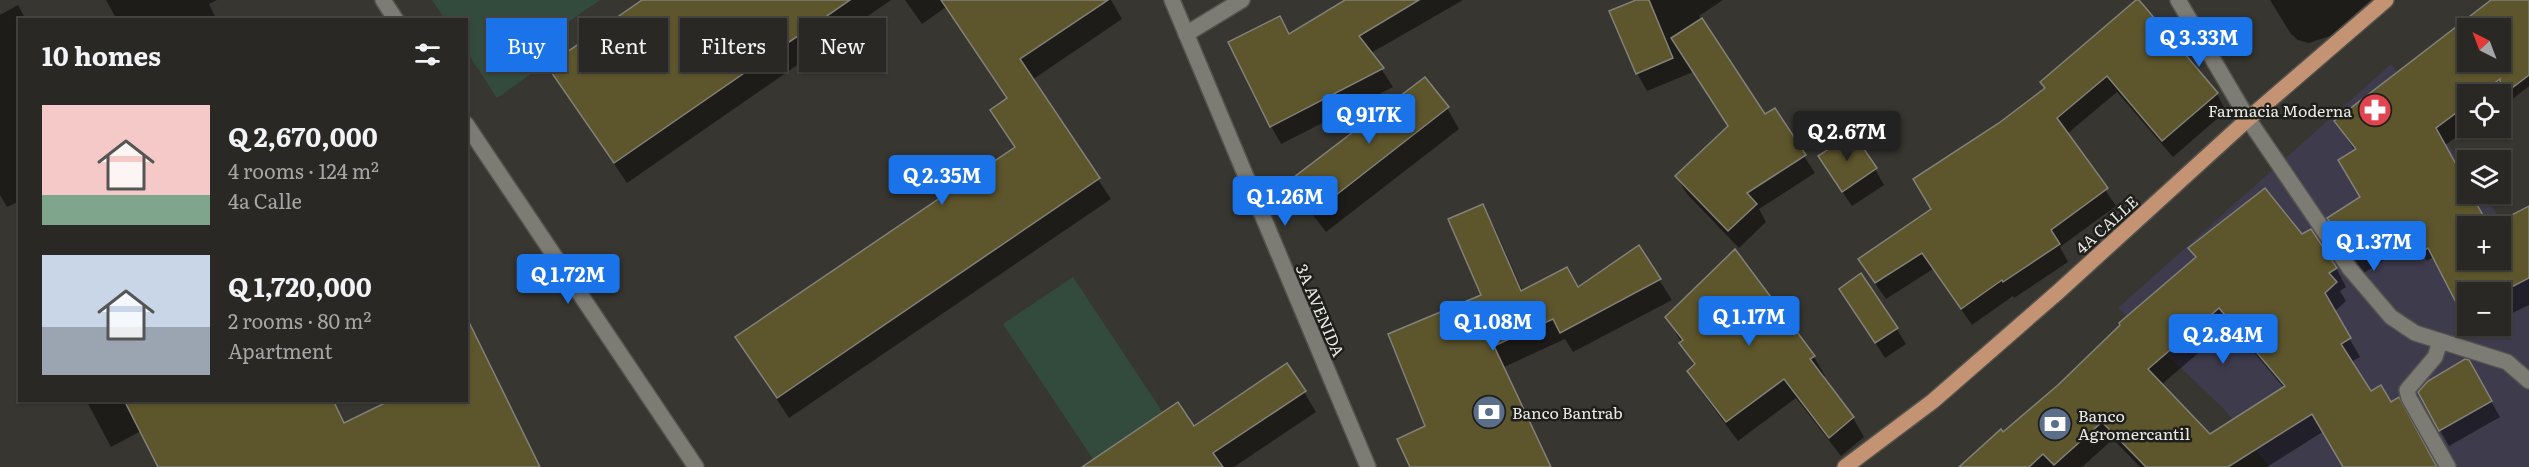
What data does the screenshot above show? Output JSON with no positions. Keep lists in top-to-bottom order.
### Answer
{
  "streets": {
    "main road": ["4A CALLE"],
    "street": ["3A AVENIDA"]
  },
  "places": {
    "pharmacy": ["Farmacia Moderna"],
    "bank": ["Banco Bantrab", "Banco Agromercantil"]
  },
  "north": "top left",
  "page": {
    "price": [
      "Q 3.33M",
      "Q 917K",
      "Q 2.67M",
      "Q 2.35M",
      "Q 1.26M",
      "Q 1.37M",
      "Q 1.72M",
      "Q 1.17M",
      "Q 1.08M",
      "Q 2.84M"
    ],
    "map_buttons": ["+", "−"],
    "chip": [
      "Buy",
      "Rent",
      "Filters",
      "New"
    ],
    "heading": "10 homes",
    "list": [
      {
        "name": "Q 2,670,000",
        "note": "4 rooms · 124 m² · 4a Calle"
      },
      {
        "name": "Q 1,720,000",
        "note": "2 rooms · 80 m² · Apartment"
      }
    ]
  }
}
